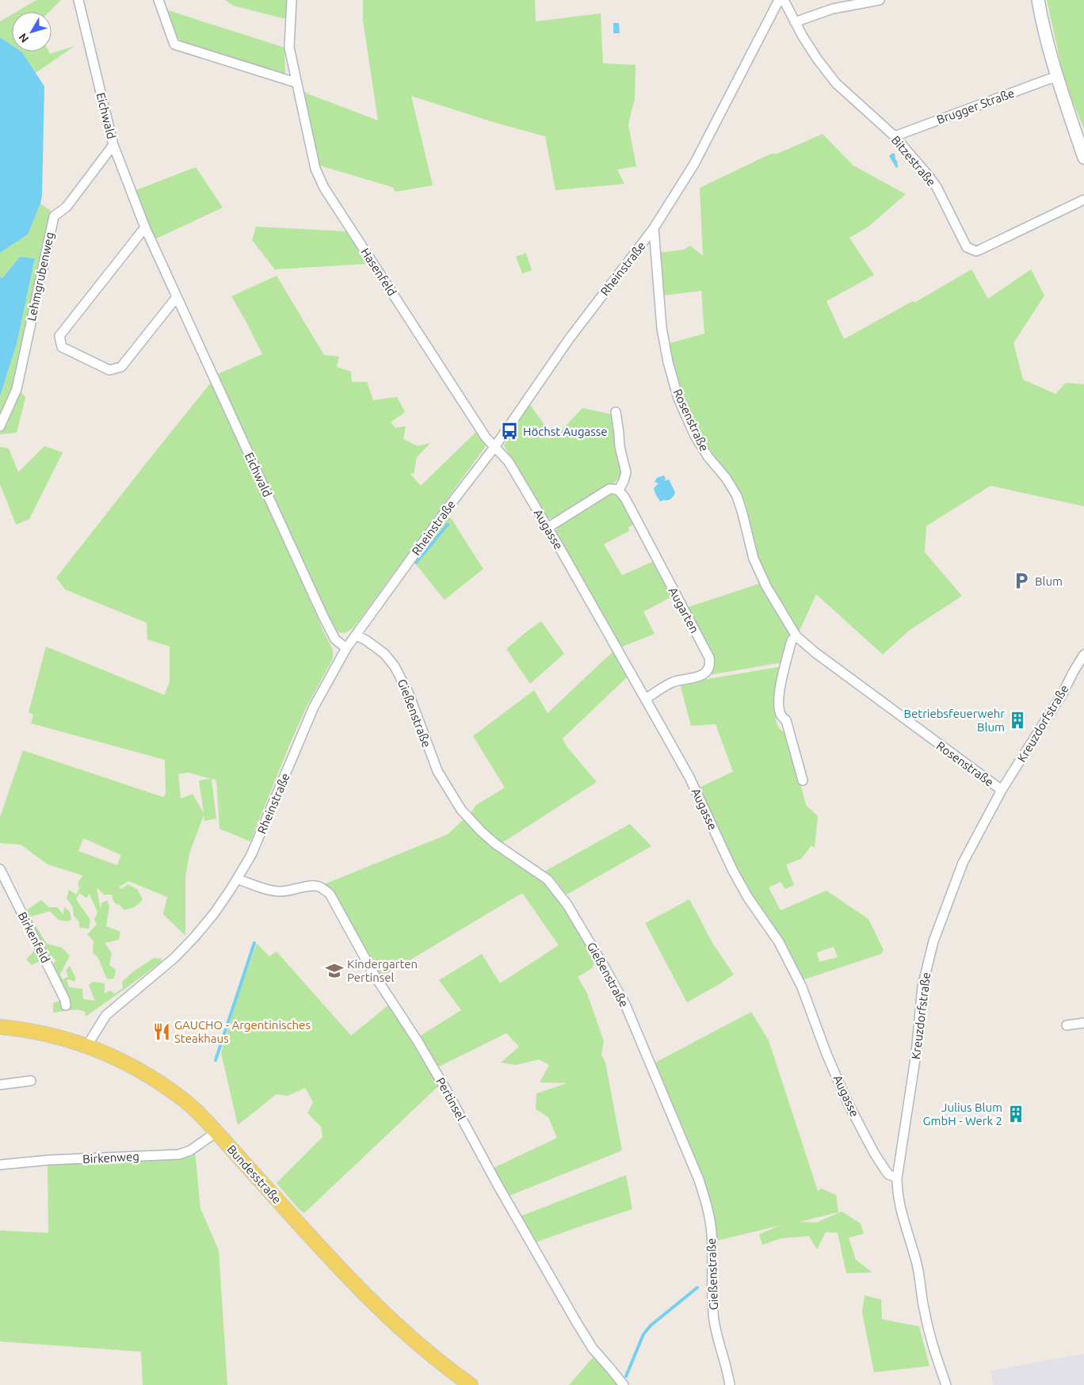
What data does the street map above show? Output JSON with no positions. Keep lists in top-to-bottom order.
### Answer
{
  "streets": {
    "main road": ["Bundesstraße"],
    "street": [
      "Brugger Straße",
      "Eichwald",
      "Bitzestraße",
      "Rheinstraße",
      "Hasenfeld",
      "Lehmgrubenweg",
      "Rosenstraße",
      "Augasse",
      "Augarten",
      "Gießenstraße",
      "Kreuzdorfstraße",
      "Birkenfeld",
      "Pertinsel",
      "Birkenweg"
    ]
  },
  "crossings": [
    ["Brugger Straße", "Bitzestraße"],
    ["Eichwald", "Rheinstraße"],
    ["Eichwald", "Lehmgrubenweg"],
    ["Rheinstraße", "Hasenfeld"],
    ["Rheinstraße", "Rosenstraße"],
    ["Rheinstraße", "Augasse"],
    ["Rheinstraße", "Gießenstraße"],
    ["Rheinstraße", "Pertinsel"],
    ["Rheinstraße", "Bundesstraße"],
    ["Hasenfeld", "Augasse"],
    ["Rosenstraße", "Kreuzdorfstraße"],
    ["Augasse", "Augarten"],
    ["Augasse", "Kreuzdorfstraße"],
    ["Birkenweg", "Bundesstraße"]
  ],
  "places": {
    "bus stop": ["Höchst Augasse"],
    "parking": ["Blum"],
    "building": ["Betriebsfeuerwehr Blum", "Julius Blum GmbH - Werk 2"],
    "school or university": ["Kindergarten Pertinsel"],
    "restaurant": ["GAUCHO - Argentinisches Steakhaus"]
  },
  "north": "bottom left"
}
